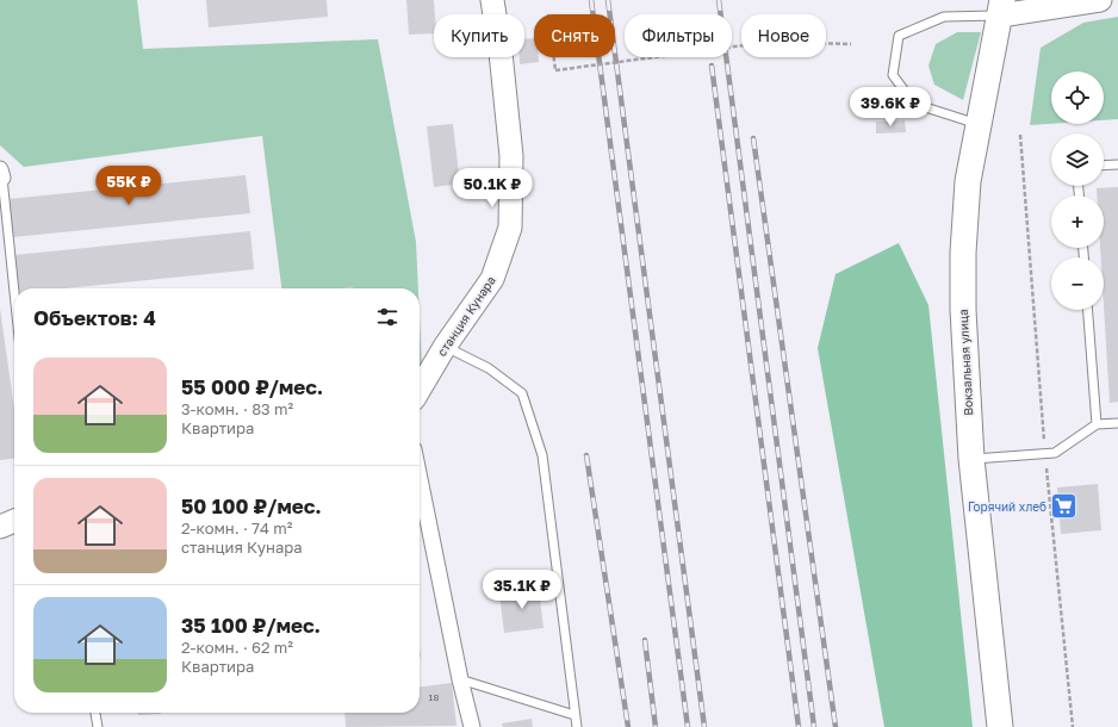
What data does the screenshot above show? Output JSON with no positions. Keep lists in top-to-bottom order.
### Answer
{
  "streets": {
    "main road": ["Вокзальная улица"],
    "street": ["станция Кунара"]
  },
  "places": {
    "supermarket": ["Горячий хлеб"]
  },
  "house_numbers": ["18"],
  "page": {
    "chip": [
      "Купить",
      "Снять",
      "Фильтры",
      "Новое"
    ],
    "map_buttons": ["+", "−"],
    "price": [
      "39.6K ₽",
      "55K ₽",
      "50.1K ₽",
      "35.1K ₽"
    ],
    "heading": "Объектов: 4",
    "list": [
      {
        "name": "55 000 ₽/мес.",
        "note": "3-комн. · 83 m² · Квартира"
      },
      {
        "name": "50 100 ₽/мес.",
        "note": "2-комн. · 74 m² · станция Кунара"
      },
      {
        "name": "35 100 ₽/мес.",
        "note": "2-комн. · 62 m² · Квартира"
      }
    ]
  }
}
